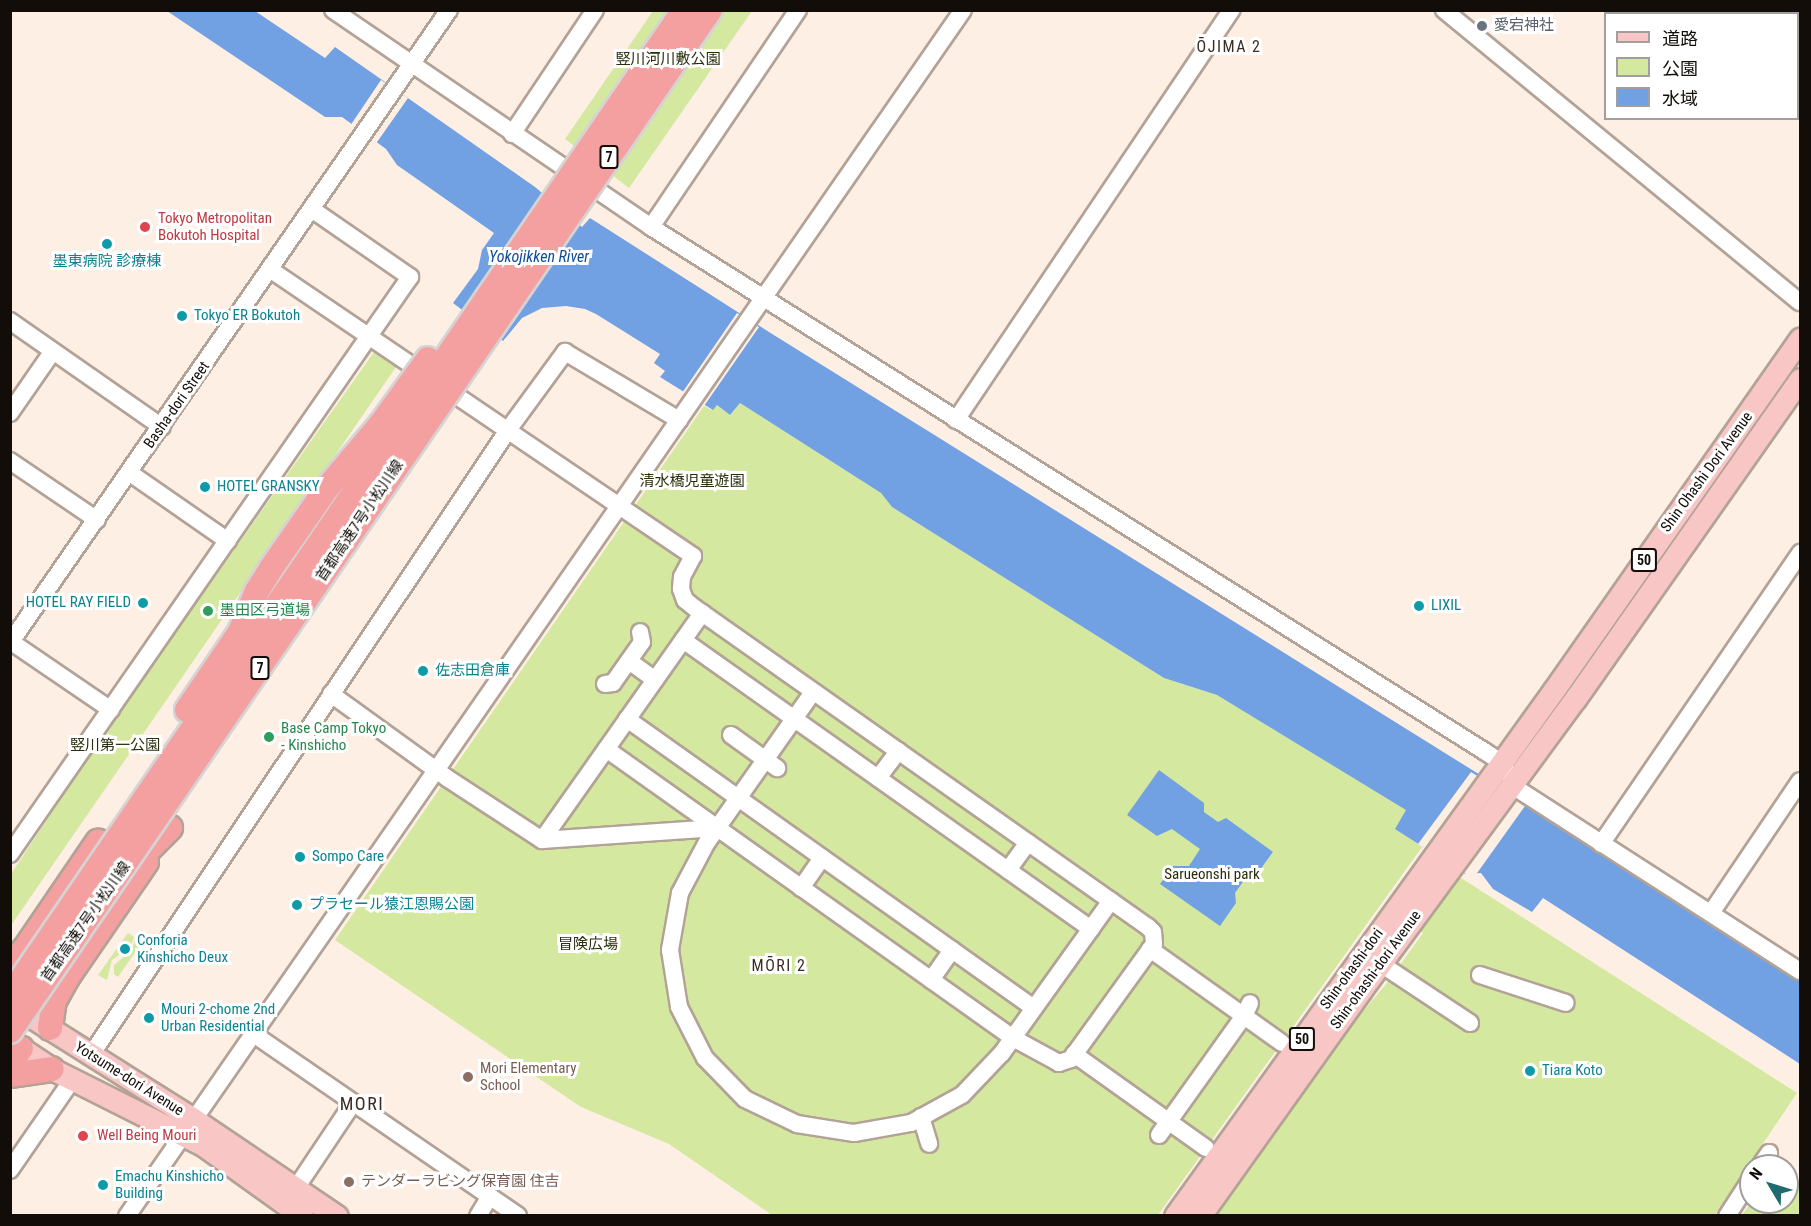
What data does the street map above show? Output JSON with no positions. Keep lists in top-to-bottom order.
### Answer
{
  "streets": {
    "highway": ["7", "首都高速7号小松川線"],
    "main road": [
      "Shin Ohashi Dori Avenue",
      "50",
      "Shin-ohashi-dori",
      "Shin-ohashi-dori Avenue",
      "Yotsume-dori Avenue"
    ],
    "street": ["Basha-dori Street"]
  },
  "crossings": [
    ["Shin Ohashi Dori Avenue", "Shin-ohashi-dori"],
    ["Shin Ohashi Dori Avenue", "Shin-ohashi-dori Avenue"],
    ["首都高速7号小松川線", "Yotsume-dori Avenue"],
    ["Shin-ohashi-dori", "Shin-ohashi-dori Avenue"]
  ],
  "districts": ["ŌJIMA 2", "MŌRI 2", "MORI"],
  "water": ["Yokojikken River"],
  "parks": [
    "竪川河川敷公園",
    "清水橋児童遊園",
    "竪川第一公園",
    "Sarueonshi park",
    "冒険広場"
  ],
  "places": [
    "愛宕神社",
    "Tokyo Metropolitan Bokutoh Hospital",
    "墨東病院 診療棟",
    "Tokyo ER Bokutoh",
    "HOTEL GRANSKY",
    "HOTEL RAY FIELD",
    "LIXIL",
    "墨田区弓道場",
    "佐志田倉庫",
    "Base Camp Tokyo - Kinshicho",
    "Sompo Care",
    "プラセール猿江恩賜公園",
    "Conforia Kinshicho Deux",
    "Mouri 2-chome 2nd Urban Residential",
    "Tiara Koto",
    "Mori Elementary School",
    "Well Being Mouri",
    "テンダーラビング保育園 住吉",
    "Emachu Kinshicho Building"
  ],
  "legend": ["道路", "公園", "水域"],
  "north": "top left"
}
